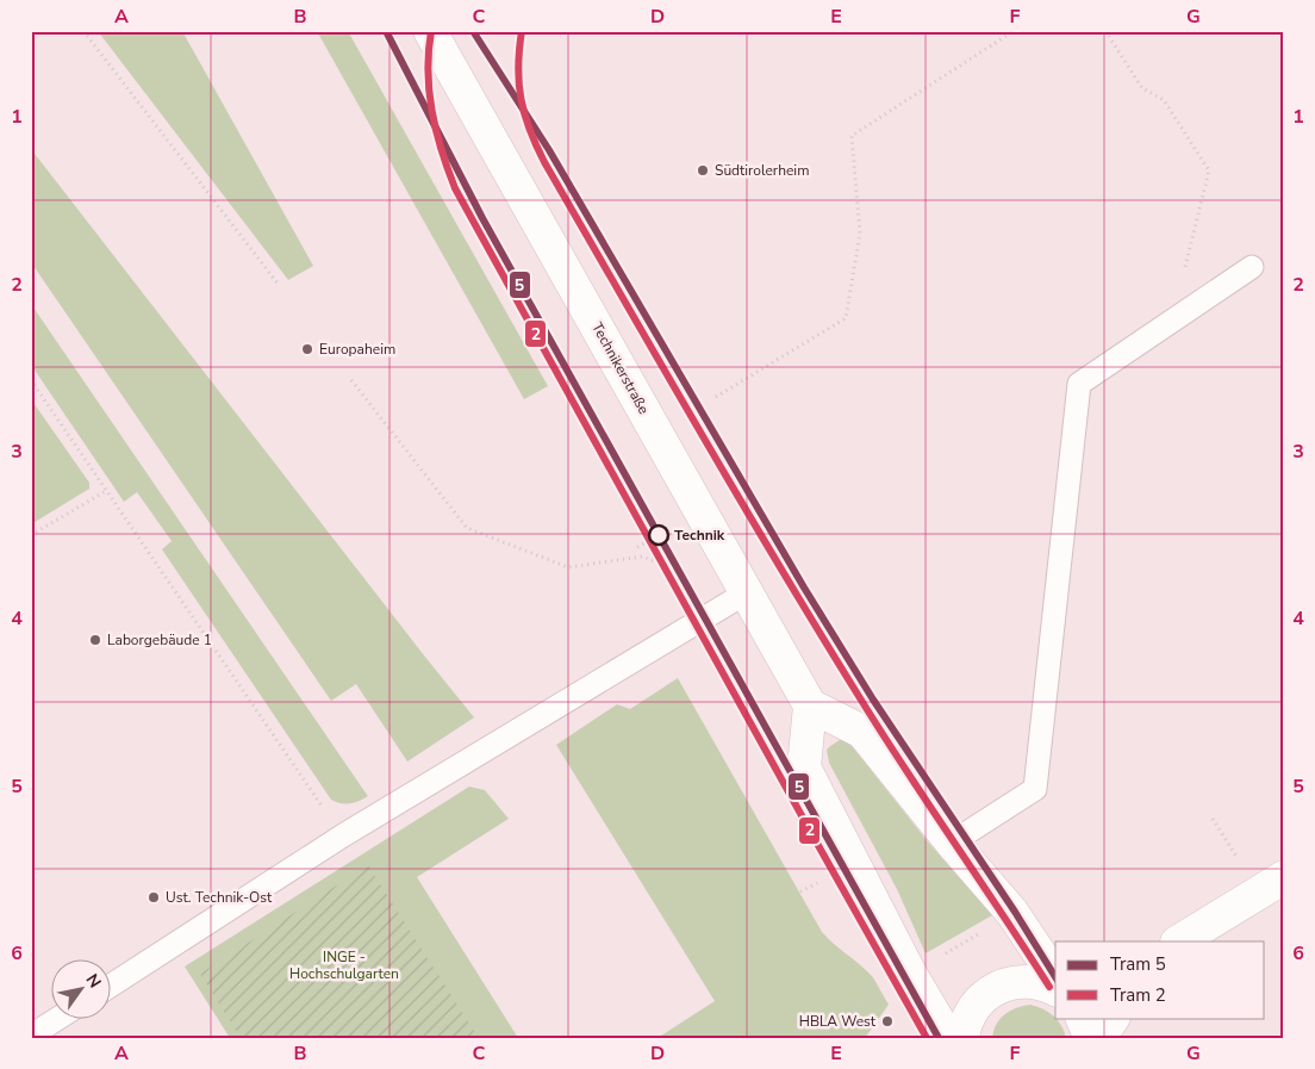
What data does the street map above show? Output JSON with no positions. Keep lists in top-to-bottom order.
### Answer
{
  "streets": {
    "street": ["Technikerstraße"]
  },
  "parks": ["INGE - Hochschulgarten"],
  "places": [
    "Südtirolerheim",
    "Europaheim",
    "Technik",
    "Laborgebäude 1",
    "Ust. Technik-Ost",
    "HBLA West"
  ],
  "lines": ["tram line 5", "tram line 2"],
  "legend": ["Tram 5", "Tram 2"],
  "north": "top right",
  "grid": {
    "columns": [
      "A",
      "B",
      "C",
      "D",
      "E",
      "F",
      "G"
    ],
    "rows": [
      "1",
      "2",
      "3",
      "4",
      "5",
      "6"
    ]
  }
}
